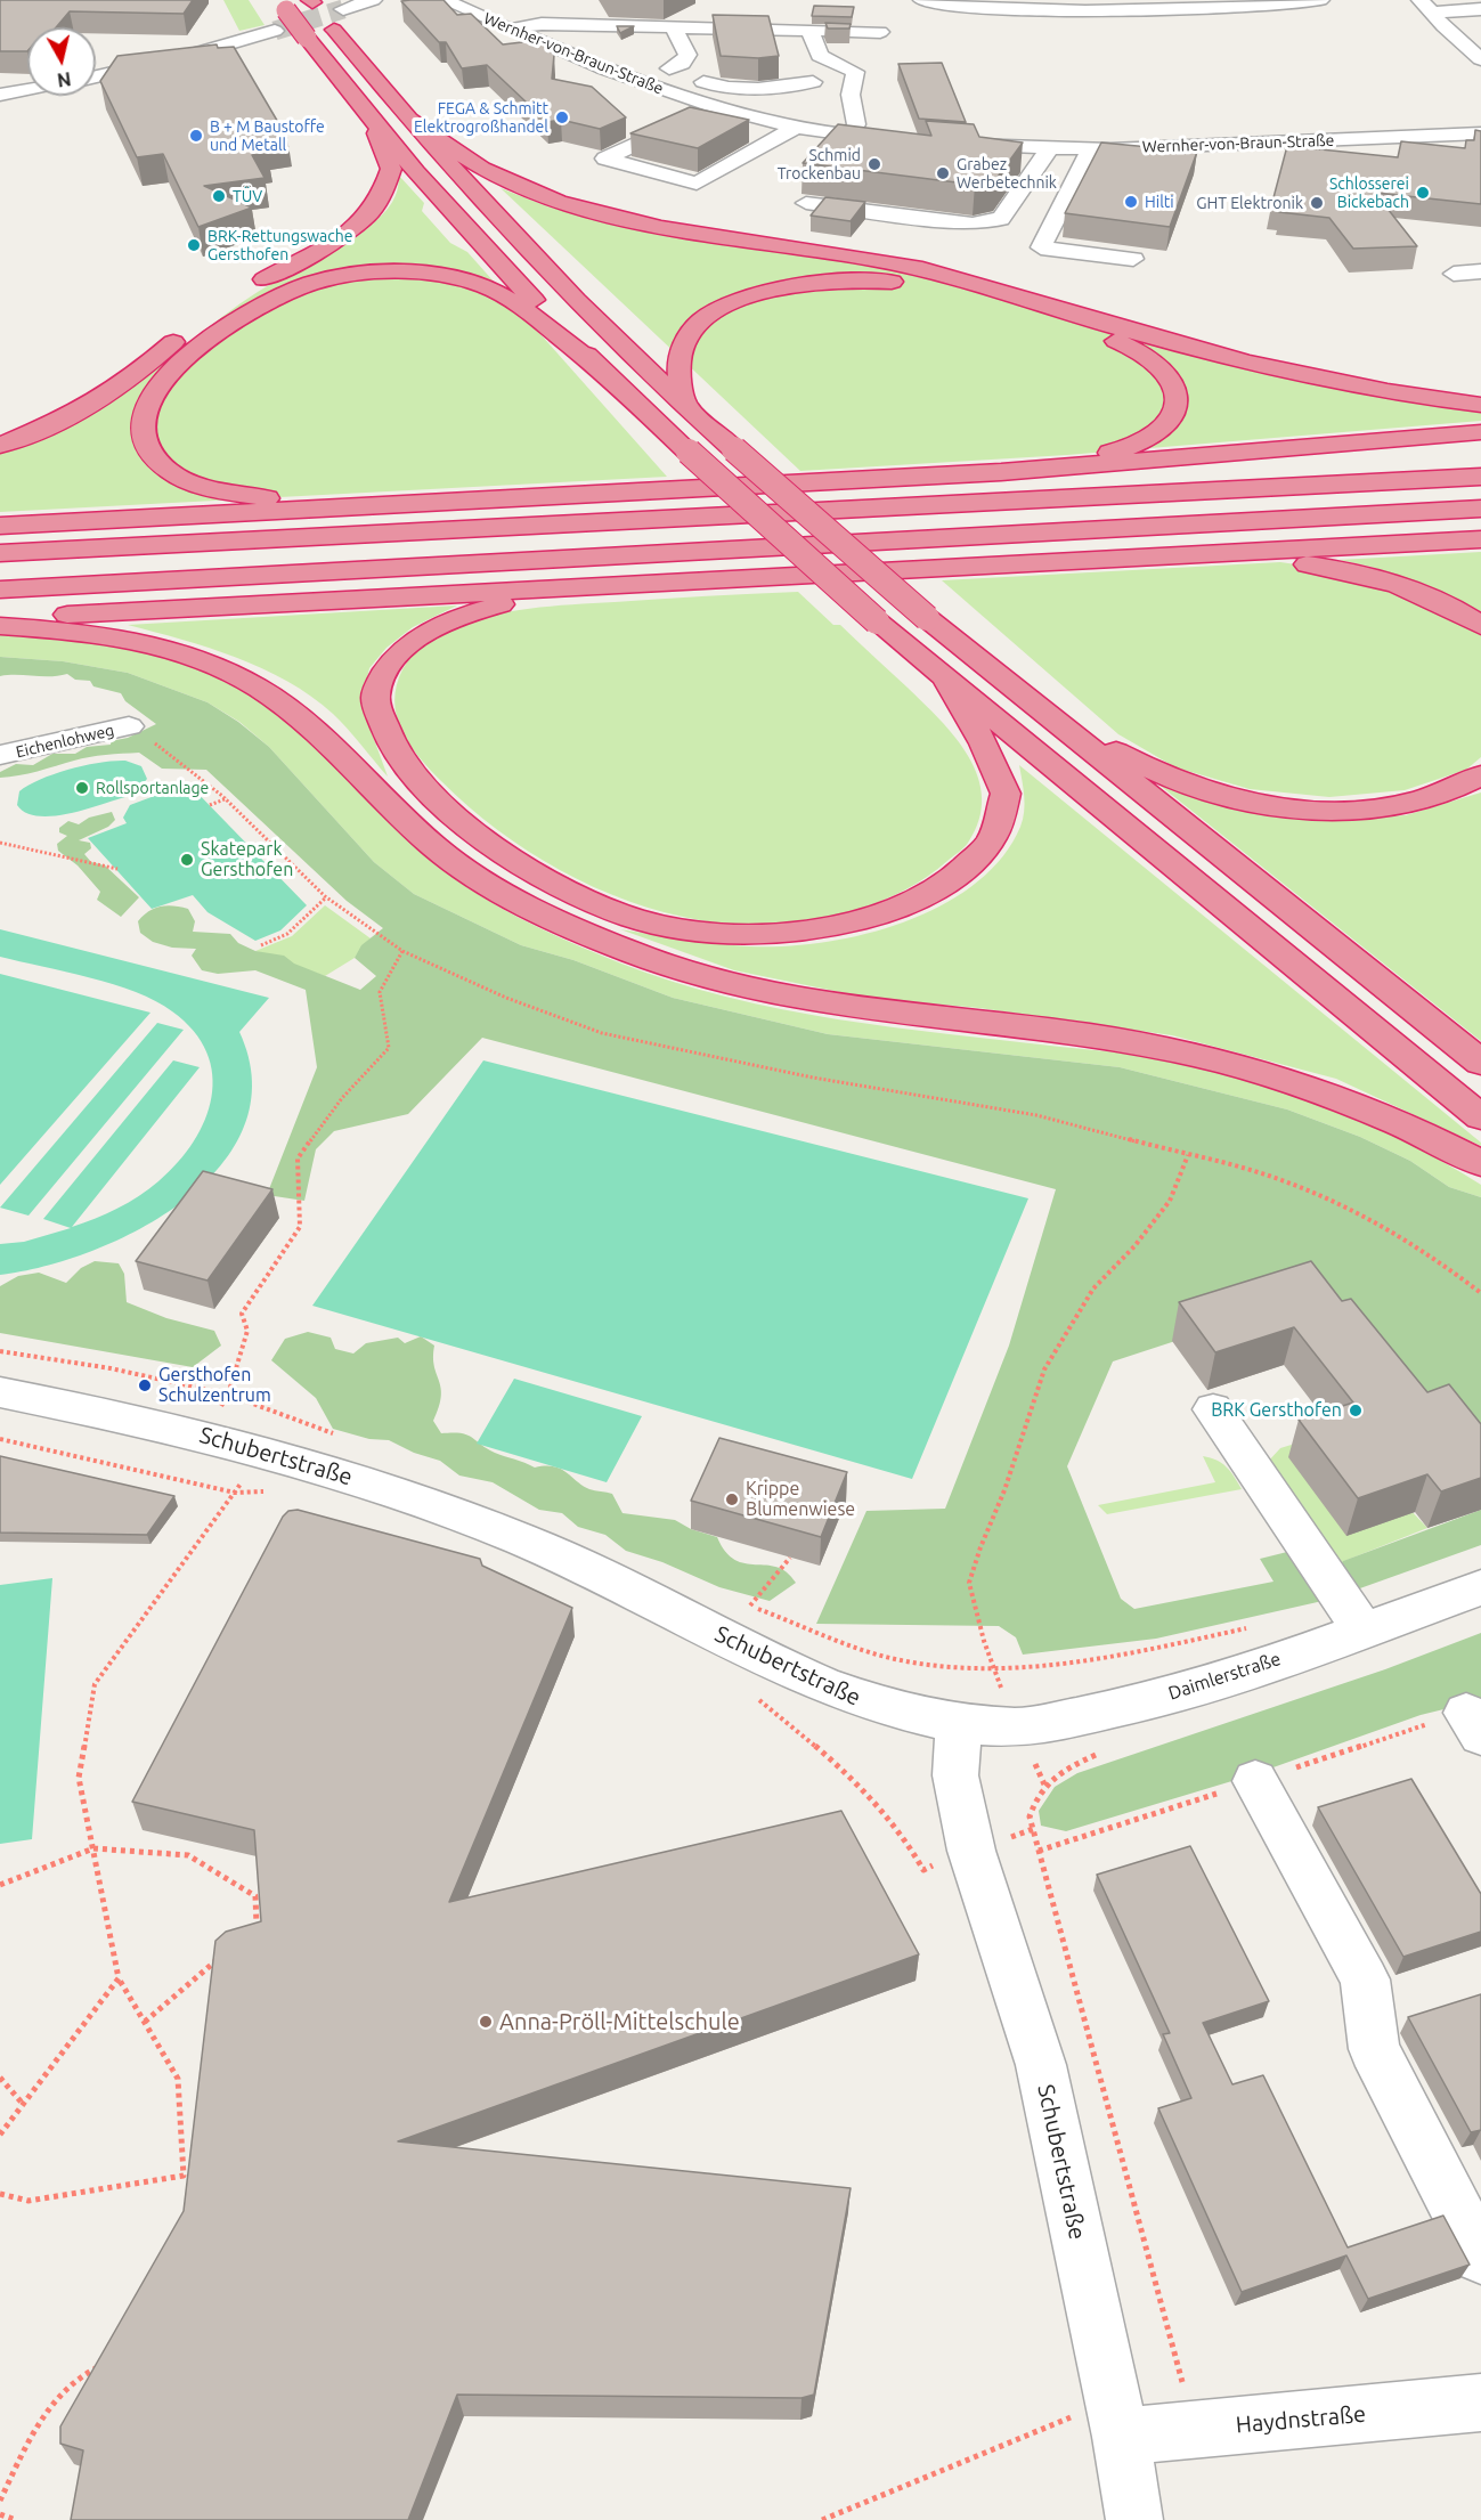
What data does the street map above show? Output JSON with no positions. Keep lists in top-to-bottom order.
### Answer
{
  "streets": {
    "street": [
      "Wernher-von-Braun-Straße",
      "Eichenlohweg",
      "Schubertstraße",
      "Daimlerstraße",
      "Haydnstraße"
    ]
  },
  "crossings": [
    ["Schubertstraße", "Daimlerstraße"],
    ["Schubertstraße", "Haydnstraße"]
  ],
  "places": [
    "FEGA & Schmitt Elektrogroßhandel",
    "B + M Baustoffe und Metall",
    "Schmid Trockenbau",
    "Grabez Werbetechnik",
    "Schlosserei Bickebach",
    "TÜV",
    "Hilti",
    "GHT Elektronik",
    "BRK-Rettungswache Gersthofen",
    "Rollsportanlage",
    "Skatepark Gersthofen",
    "Gersthofen Schulzentrum",
    "BRK Gersthofen",
    "Krippe Blumenwiese",
    "Anna-Pröll-Mittelschule"
  ],
  "north": "bottom"
}
